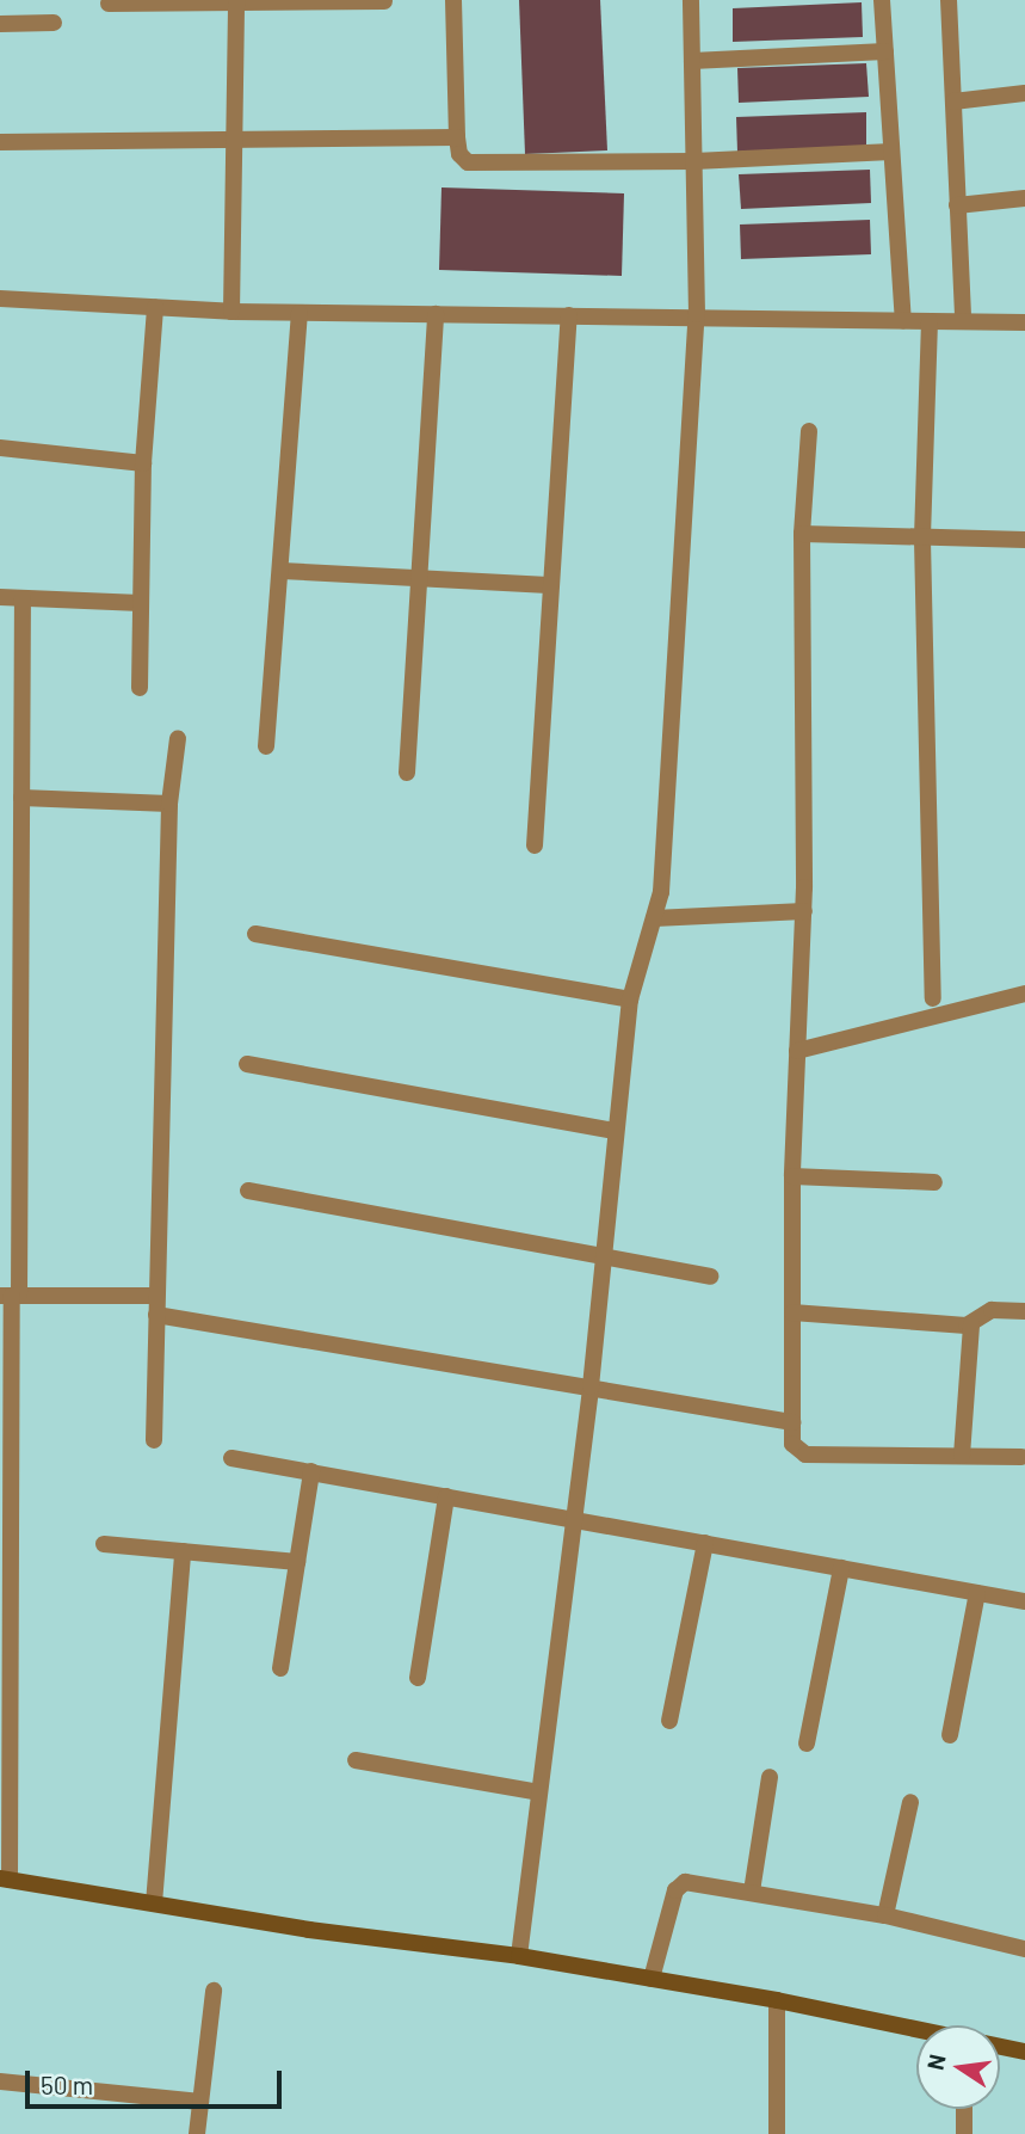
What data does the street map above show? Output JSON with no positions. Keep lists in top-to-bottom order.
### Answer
{
  "scale_bar": "50 m",
  "north": "left"
}
